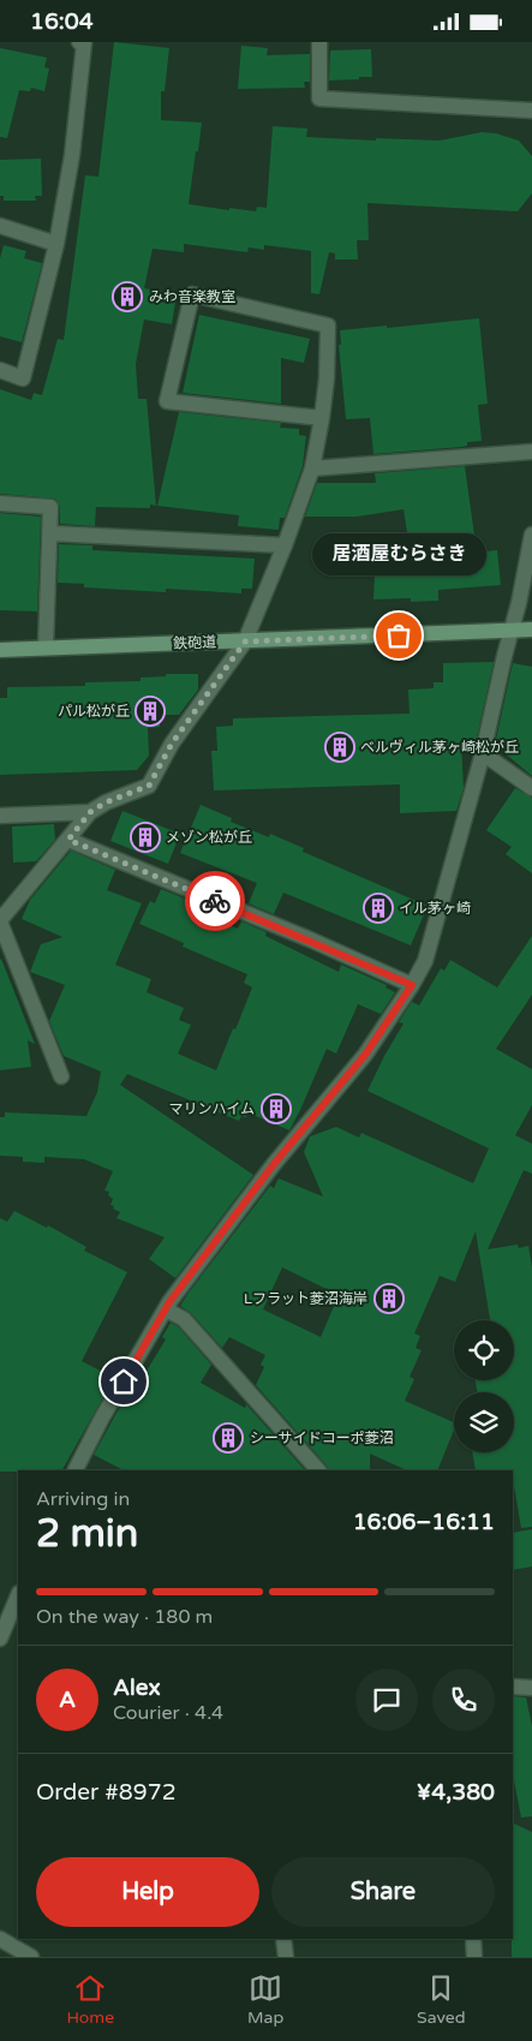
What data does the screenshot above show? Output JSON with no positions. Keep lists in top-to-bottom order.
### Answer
{
  "streets": {
    "street": ["鉄砲道"]
  },
  "places": {
    "building": [
      "みわ音楽教室",
      "パル松が丘",
      "ベルヴィル茅ヶ崎松が丘",
      "メゾン松が丘",
      "イル茅ヶ崎",
      "マリンハイム",
      "Lフラット菱沼海岸",
      "シーサイドコーポ菱沼"
    ],
    "other": ["居酒屋むらさき"]
  },
  "page": {
    "status": "16:04",
    "bubble": "居酒屋むらさき",
    "heading": ["2 min", "Arriving in", "16:06–16:11"],
    "panel": [
      "Alex",
      "Courier · 4.4",
      "Order #8972",
      "¥4,380"
    ],
    "bar": "On the way · 180 m",
    "round": "A",
    "buttons": ["Help", "Share"],
    "tabs": ["Home", "Map", "Saved"]
  }
}
